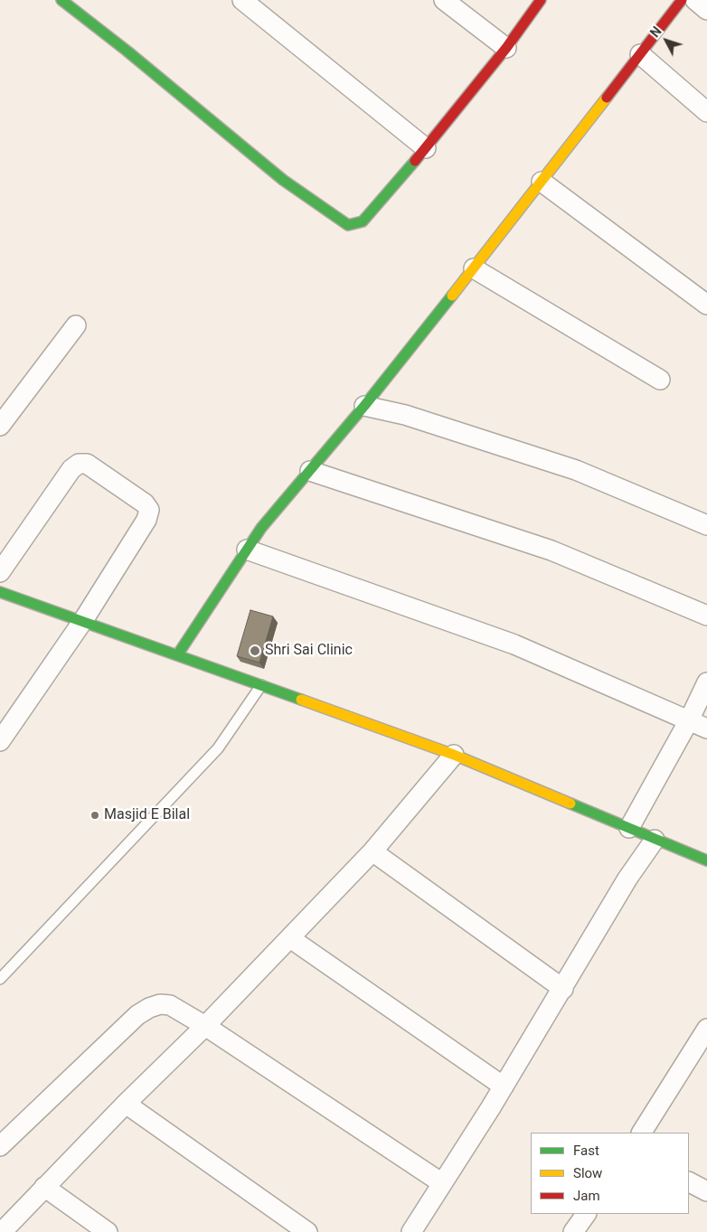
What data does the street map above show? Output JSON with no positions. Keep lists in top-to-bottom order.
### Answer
{
  "places": ["Shri Sai Clinic", "Masjid E Bilal"],
  "legend": ["Fast", "Slow", "Jam"],
  "north": "top left"
}
